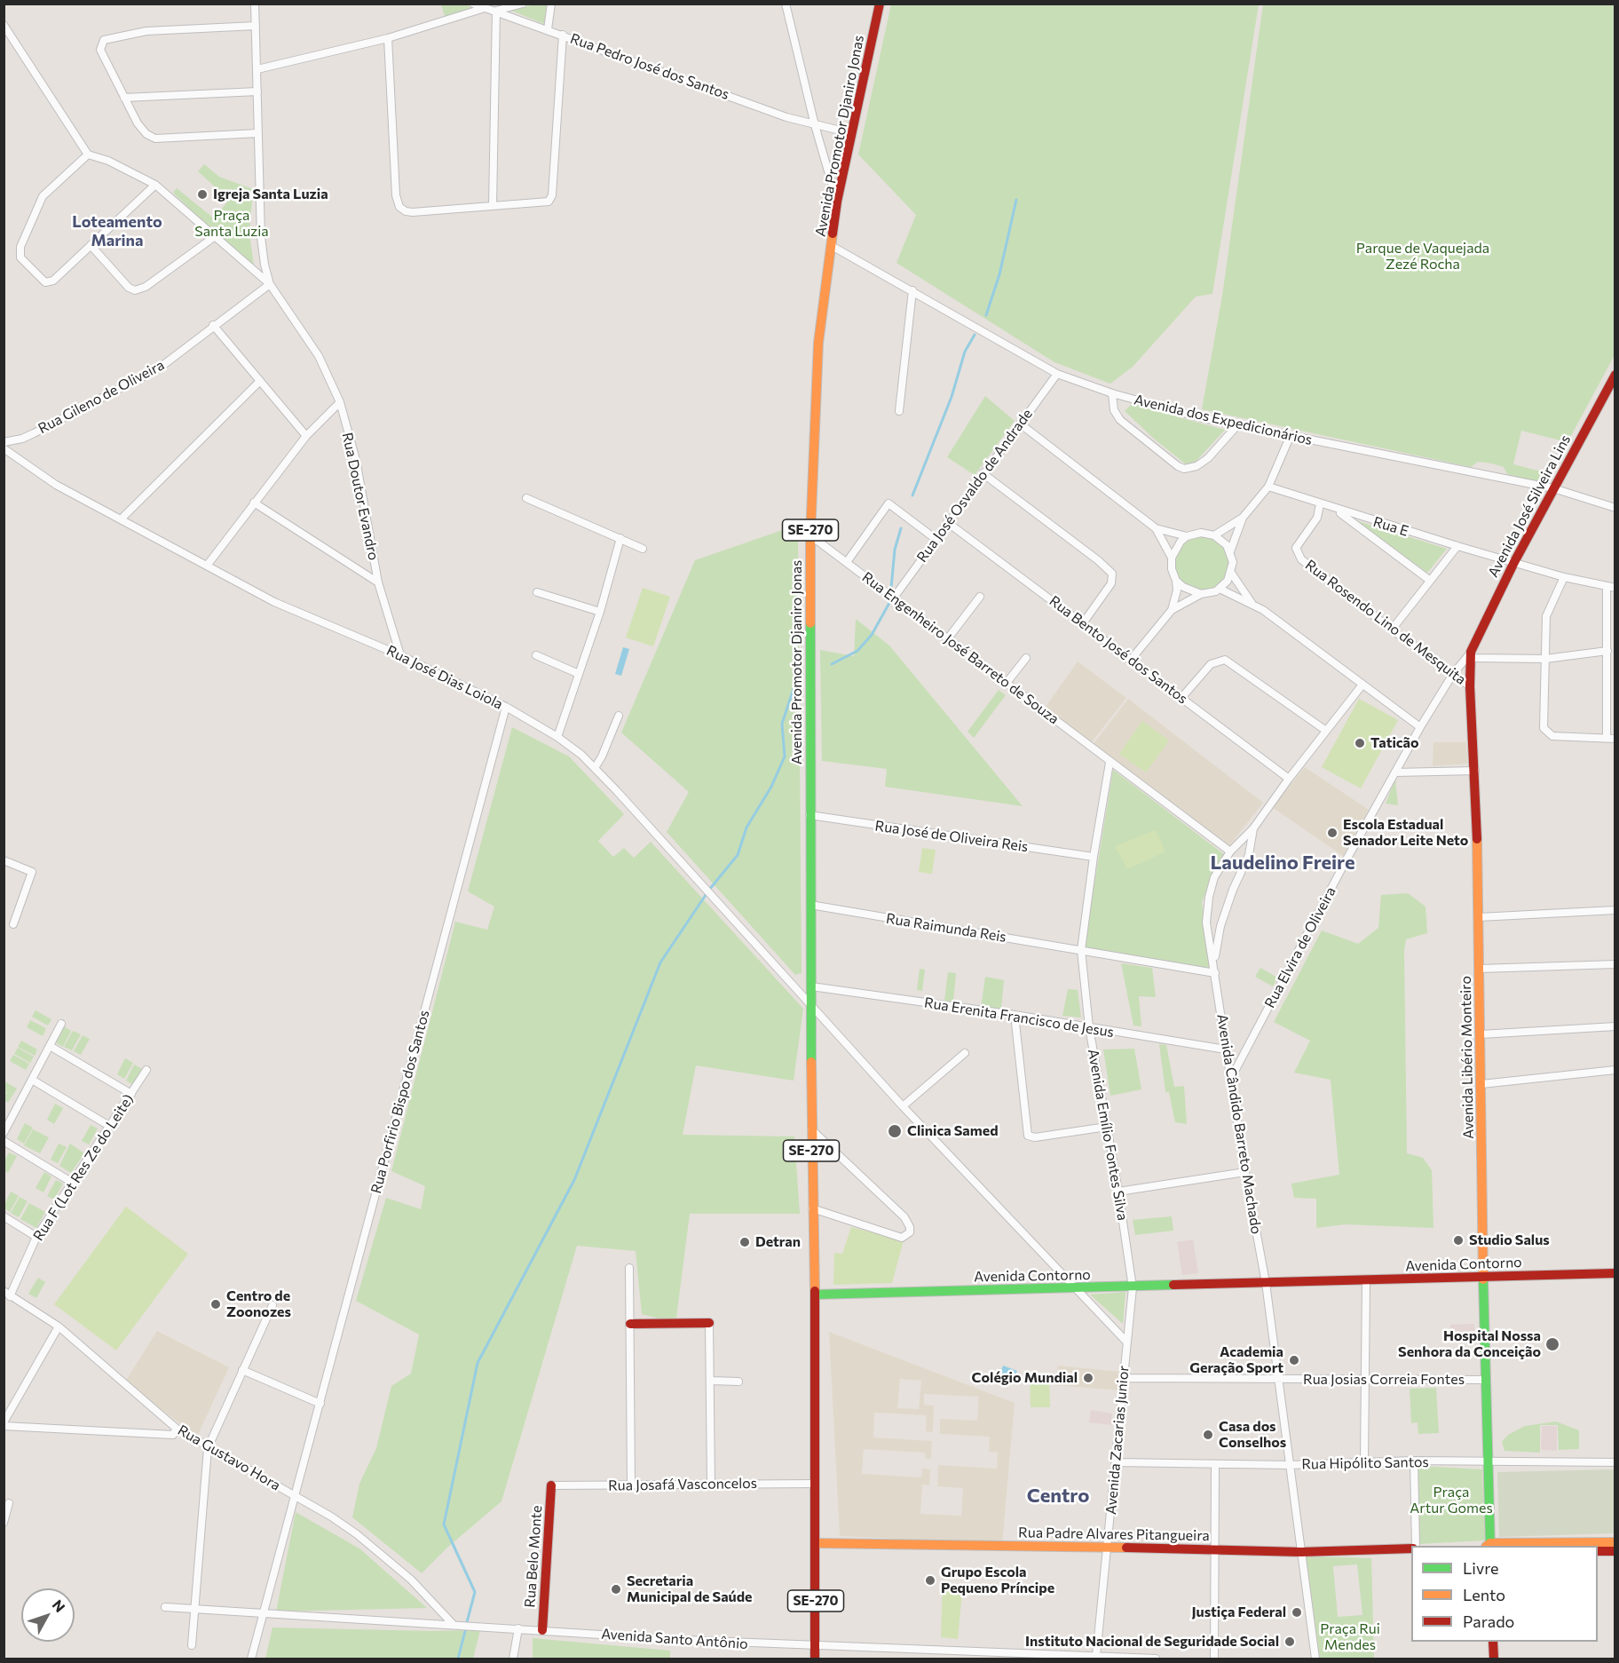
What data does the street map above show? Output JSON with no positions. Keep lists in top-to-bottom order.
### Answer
{
  "streets": {
    "main road": [
      "Avenida Promotor Djaniro Jonas",
      "Avenida José Silveira Lins",
      "SE-270",
      "Avenida Libério Monteiro",
      "Avenida Contorno",
      "Rua Padre Alvares Pitangueira",
      "Rua Belo Monte"
    ],
    "street": [
      "Rua Pedro José dos Santos",
      "Rua Gileno de Oliveira",
      "Avenida dos Expedicionários",
      "Rua José Osvaldo de Andrade",
      "Rua Doutor Evandro",
      "Rua E",
      "Rua Rosendo Lino de Mesquita",
      "Rua Engenheiro José Barreto de Souza",
      "Rua Bento José dos Santos",
      "Rua José Dias Loiola",
      "Rua José de Oliveira Reis",
      "Rua Raimunda Reis",
      "Rua Elvira de Oliveira",
      "Rua Erenita Francisco de Jesus",
      "Rua Porfirio Bispo dos Santos",
      "Avenida Cândido Barreto Machado",
      "Avenida Emílio Fontes Silva",
      "Rua F (Lot Res Ze do Leite)",
      "Rua Josias Correia Fontes",
      "Avenida Zacarias Junior",
      "Rua Gustavo Hora",
      "Rua Hipólito Santos",
      "Rua Josafá Vasconcelos",
      "Avenida Santo Antônio"
    ]
  },
  "crossings": [
    ["Rua Pedro José dos Santos", "Avenida Promotor Djaniro Jonas"],
    ["Avenida Promotor Djaniro Jonas", "Avenida dos Expedicionários"],
    ["Avenida Promotor Djaniro Jonas", "SE-270"],
    ["Avenida Promotor Djaniro Jonas", "Rua Engenheiro José Barreto de Souza"],
    ["Avenida Promotor Djaniro Jonas", "Rua José Dias Loiola"],
    ["Avenida Promotor Djaniro Jonas", "Rua José de Oliveira Reis"],
    ["Avenida Promotor Djaniro Jonas", "Rua Raimunda Reis"],
    ["Avenida Promotor Djaniro Jonas", "Rua Erenita Francisco de Jesus"],
    ["Avenida Promotor Djaniro Jonas", "Avenida Contorno"],
    ["Rua Gileno de Oliveira", "Rua Doutor Evandro"],
    ["Avenida dos Expedicionários", "Rua José Osvaldo de Andrade"],
    ["Avenida dos Expedicionários", "Avenida José Silveira Lins"],
    ["Rua José Osvaldo de Andrade", "Rua Engenheiro José Barreto de Souza"],
    ["Rua José Osvaldo de Andrade", "Rua Bento José dos Santos"],
    ["Rua Doutor Evandro", "Rua José Dias Loiola"],
    ["Avenida José Silveira Lins", "Rua E"],
    ["Avenida José Silveira Lins", "Rua Elvira de Oliveira"],
    ["Avenida José Silveira Lins", "Avenida Libério Monteiro"],
    ["Rua E", "Rua Rosendo Lino de Mesquita"],
    ["SE-270", "Avenida Contorno"],
    ["SE-270", "Rua Josafá Vasconcelos"],
    ["SE-270", "Rua Padre Alvares Pitangueira"],
    ["SE-270", "Avenida Santo Antônio"],
    ["Rua Rosendo Lino de Mesquita", "Rua Elvira de Oliveira"],
    ["Rua Rosendo Lino de Mesquita", "Avenida Libério Monteiro"],
    ["Rua Engenheiro José Barreto de Souza", "Avenida Emílio Fontes Silva"],
    ["Rua José Dias Loiola", "Rua Porfirio Bispo dos Santos"],
    ["Rua José Dias Loiola", "Avenida Contorno"],
    ["Rua José Dias Loiola", "Avenida Zacarias Junior"],
    ["Rua José de Oliveira Reis", "Avenida Emílio Fontes Silva"],
    ["Rua Raimunda Reis", "Avenida Cândido Barreto Machado"],
    ["Rua Raimunda Reis", "Avenida Emílio Fontes Silva"],
    ["Rua Elvira de Oliveira", "Avenida Libério Monteiro"],
    ["Rua Elvira de Oliveira", "Avenida Cândido Barreto Machado"],
    ["Rua Erenita Francisco de Jesus", "Avenida Cândido Barreto Machado"],
    ["Rua Erenita Francisco de Jesus", "Avenida Emílio Fontes Silva"],
    ["Avenida Libério Monteiro", "Avenida Contorno"],
    ["Avenida Libério Monteiro", "Rua Josias Correia Fontes"],
    ["Avenida Libério Monteiro", "Rua Hipólito Santos"],
    ["Rua Porfirio Bispo dos Santos", "Rua Gustavo Hora"],
    ["Rua Porfirio Bispo dos Santos", "Avenida Santo Antônio"],
    ["Avenida Cândido Barreto Machado", "Avenida Contorno"],
    ["Avenida Cândido Barreto Machado", "Rua Josias Correia Fontes"],
    ["Avenida Cândido Barreto Machado", "Rua Hipólito Santos"],
    ["Avenida Cândido Barreto Machado", "Rua Padre Alvares Pitangueira"],
    ["Avenida Emílio Fontes Silva", "Avenida Contorno"],
    ["Avenida Emílio Fontes Silva", "Avenida Zacarias Junior"],
    ["Rua F (Lot Res Ze do Leite)", "Rua Gustavo Hora"],
    ["Avenida Contorno", "Avenida Zacarias Junior"],
    ["Rua Josias Correia Fontes", "Avenida Zacarias Junior"],
    ["Avenida Zacarias Junior", "Rua Hipólito Santos"],
    ["Avenida Zacarias Junior", "Rua Padre Alvares Pitangueira"],
    ["Avenida Zacarias Junior", "Avenida Santo Antônio"],
    ["Rua Gustavo Hora", "Avenida Santo Antônio"],
    ["Rua Josafá Vasconcelos", "Rua Belo Monte"],
    ["Rua Belo Monte", "Avenida Santo Antônio"]
  ],
  "districts": ["Loteamento Marina", "Laudelino Freire", "Centro"],
  "parks": [
    "Praça Santa Luzia",
    "Parque de Vaquejada Zezé Rocha",
    "Praça Artur Gomes",
    "Praça Rui Mendes"
  ],
  "places": [
    "Igreja Santa Luzia",
    "Taticão",
    "Escola Estadual Senador Leite Neto",
    "Clinica Samed",
    "Studio Salus",
    "Detran",
    "Centro de Zoonozes",
    "Hospital Nossa Senhora da Conceição",
    "Academia Geração Sport",
    "Colégio Mundial",
    "Casa dos Conselhos",
    "Grupo Escola Pequeno Príncipe",
    "Secretaria Municipal de Saúde",
    "Justiça Federal",
    "Instituto Nacional de Seguridade Social"
  ],
  "legend": ["Livre", "Lento", "Parado"],
  "north": "top right"
}
